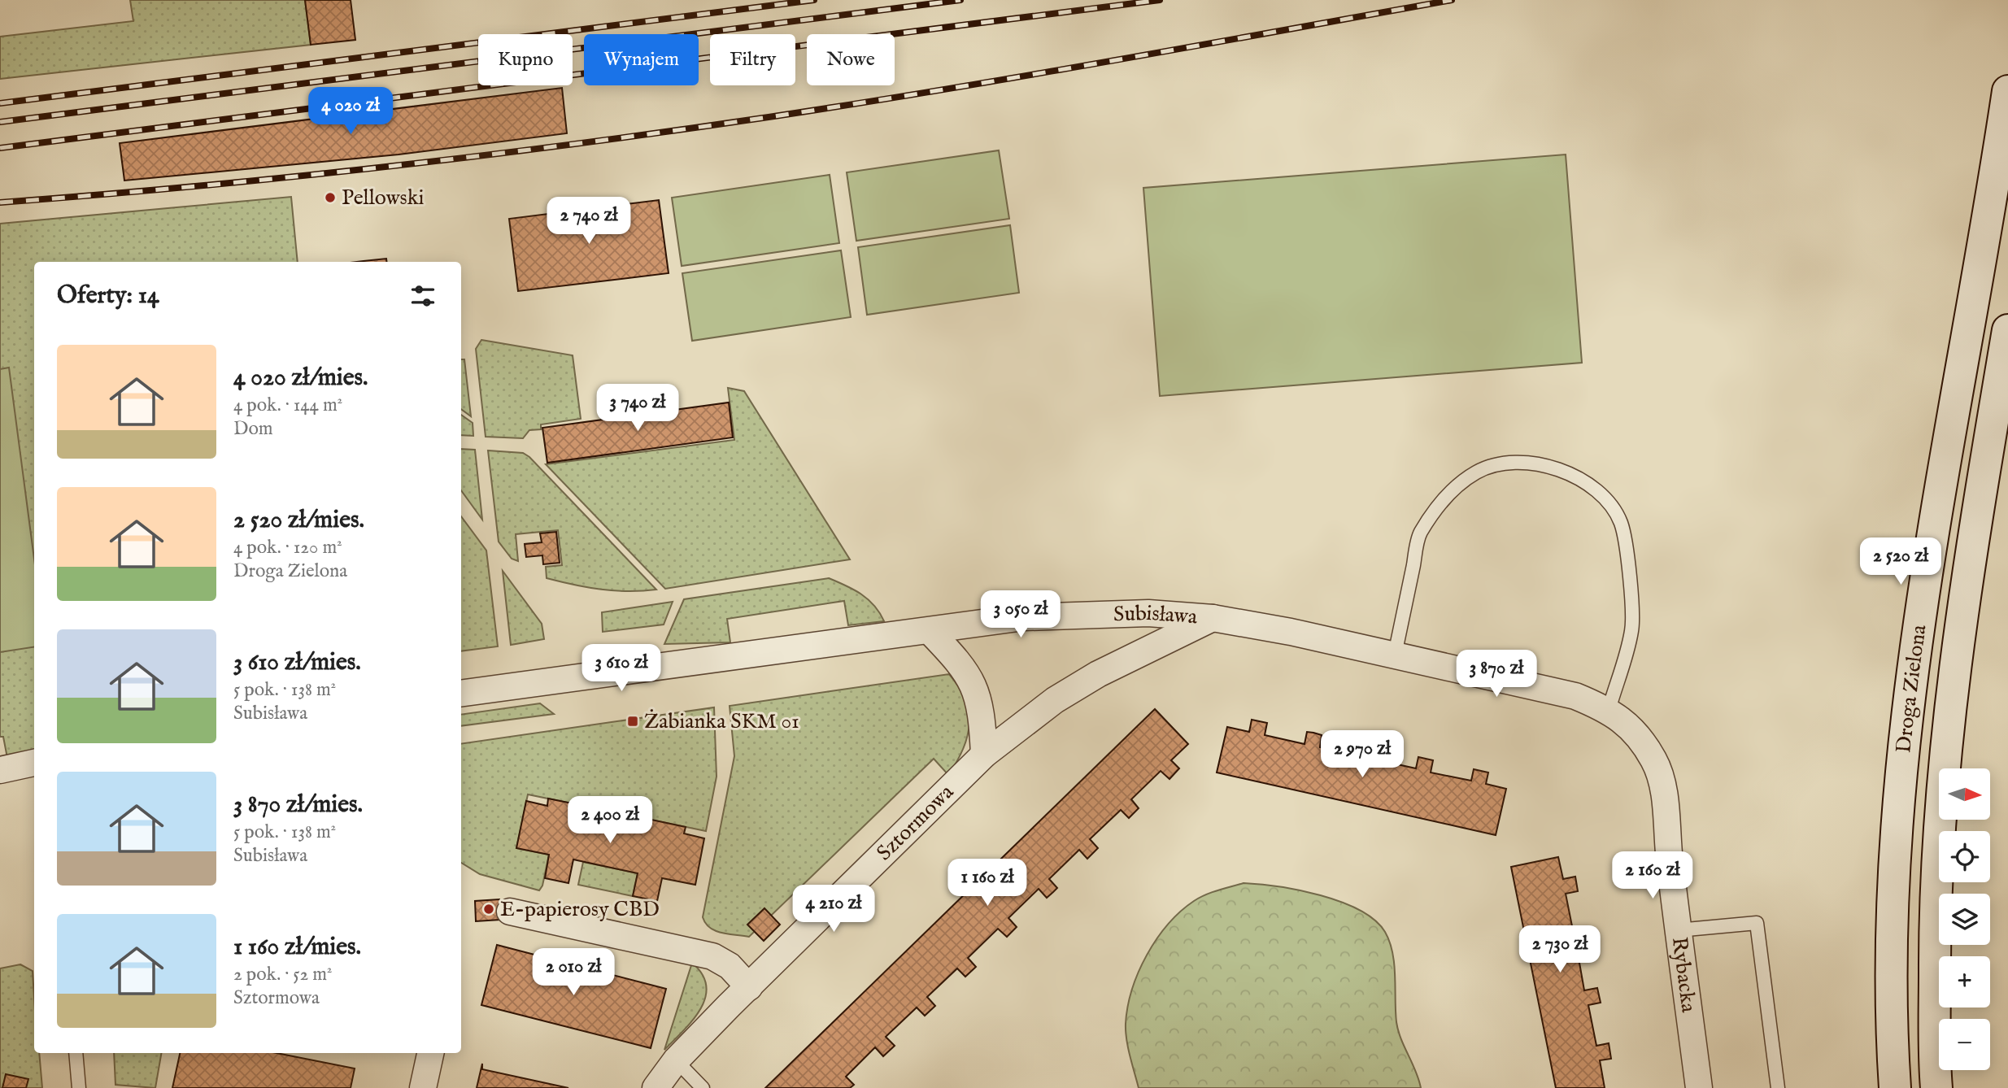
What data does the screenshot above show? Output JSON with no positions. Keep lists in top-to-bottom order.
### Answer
{
  "streets": {
    "street": [
      "Subisława",
      "Droga Zielona",
      "Sztormowa",
      "Rybacka"
    ]
  },
  "crossings": [
    ["Subisława", "Sztormowa"],
    ["Subisława", "Rybacka"]
  ],
  "places": {
    "other": ["Pellowski", "E-papierosy CBD"],
    "transit": ["Żabianka SKM 01"]
  },
  "north": "right",
  "page": {
    "chip": [
      "Kupno",
      "Wynajem",
      "Filtry",
      "Nowe"
    ],
    "price": [
      "4 020 zł",
      "2 740 zł",
      "3 740 zł",
      "2 520 zł",
      "3 050 zł",
      "3 610 zł",
      "3 870 zł",
      "2 970 zł",
      "2 400 zł",
      "2 160 zł",
      "1 160 zł",
      "4 210 zł",
      "2 730 zł",
      "2 010 zł"
    ],
    "heading": "Oferty: 14",
    "list": [
      {
        "name": "4 020 zł/mies.",
        "note": "4 pok. · 144 m² · Dom"
      },
      {
        "name": "2 520 zł/mies.",
        "note": "4 pok. · 120 m² · Droga Zielona"
      },
      {
        "name": "3 610 zł/mies.",
        "note": "5 pok. · 138 m² · Subisława"
      },
      {
        "name": "3 870 zł/mies.",
        "note": "5 pok. · 138 m² · Subisława"
      },
      {
        "name": "1 160 zł/mies.",
        "note": "2 pok. · 52 m² · Sztormowa"
      }
    ],
    "map_buttons": ["+", "−"]
  }
}
